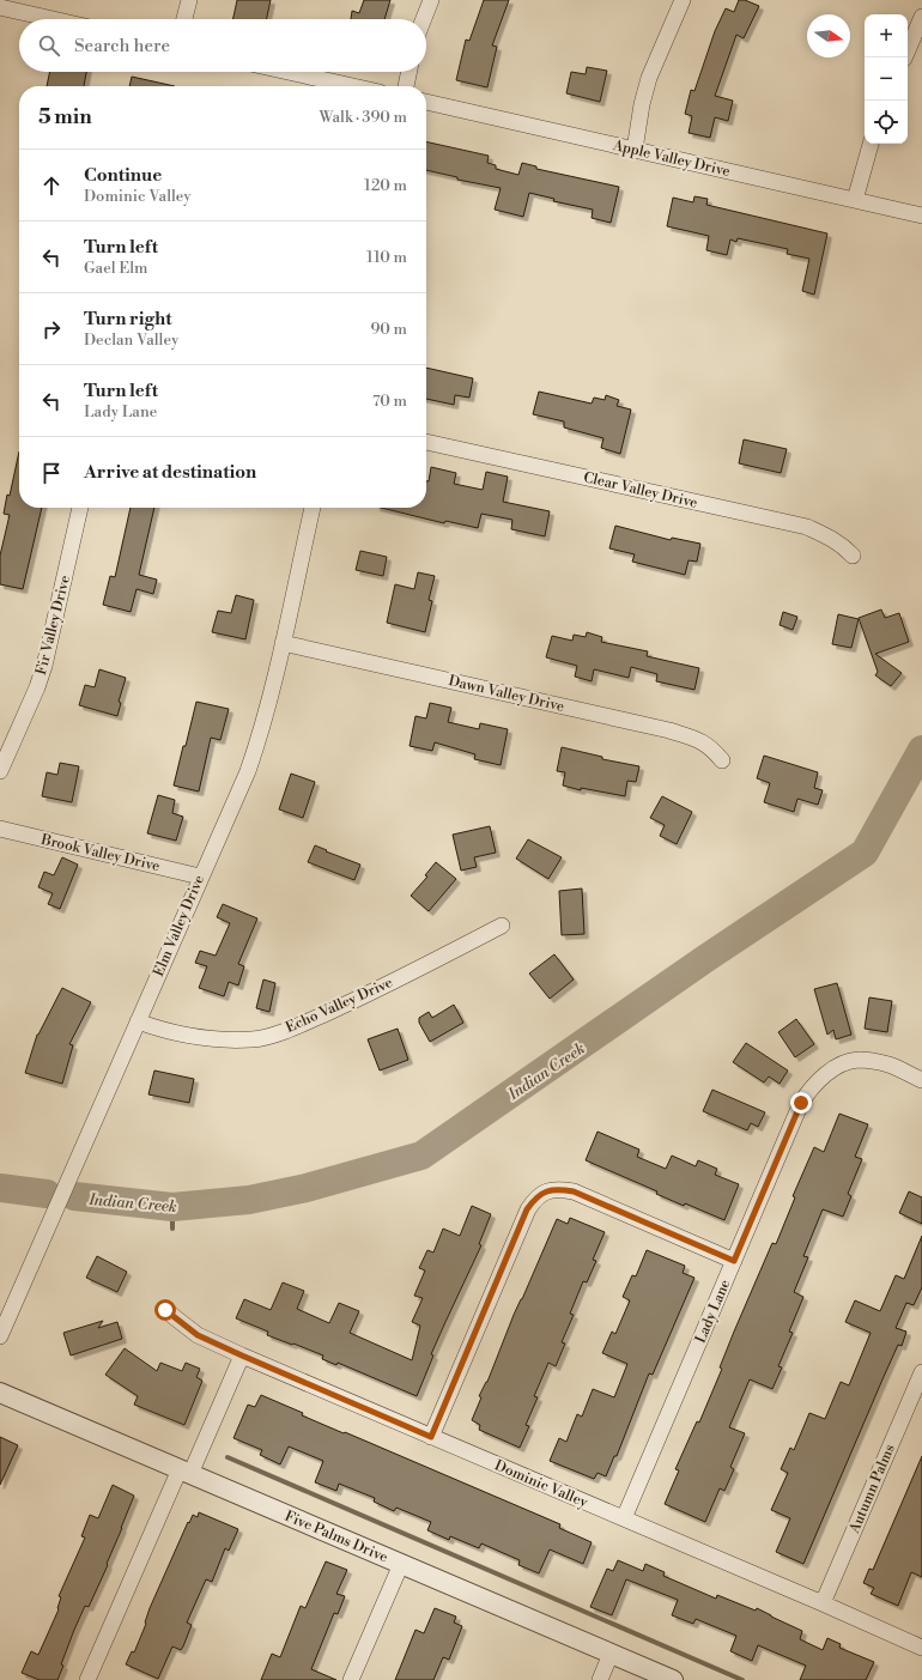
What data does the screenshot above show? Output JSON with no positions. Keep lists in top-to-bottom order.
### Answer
{
  "streets": {
    "street": [
      "Apple Valley Drive",
      "Clear Valley Drive",
      "Fir Valley Drive",
      "Dawn Valley Drive",
      "Brook Valley Drive",
      "Elm Valley Drive",
      "Echo Valley Drive",
      "Lady Lane",
      "Dominic Valley",
      "Autumn Palms",
      "Five Palms Drive"
    ]
  },
  "crossings": [
    ["Dawn Valley Drive", "Elm Valley Drive"],
    ["Brook Valley Drive", "Elm Valley Drive"],
    ["Elm Valley Drive", "Echo Valley Drive"],
    ["Lady Lane", "Dominic Valley"],
    ["Dominic Valley", "Autumn Palms"]
  ],
  "water": ["Indian Creek"],
  "north": "right",
  "page": {
    "map_buttons": ["+", "−"],
    "search": "Search here",
    "heading": ["5 min", "Walk · 390 m"],
    "list": [
      ["Continue", "Dominic Valley", "120 m"],
      ["Turn left", "Gael Elm", "110 m"],
      ["Turn right", "Declan Valley", "90 m"],
      ["Turn left", "Lady Lane", "70 m"],
      "Arrive at destination"
    ]
  }
}
